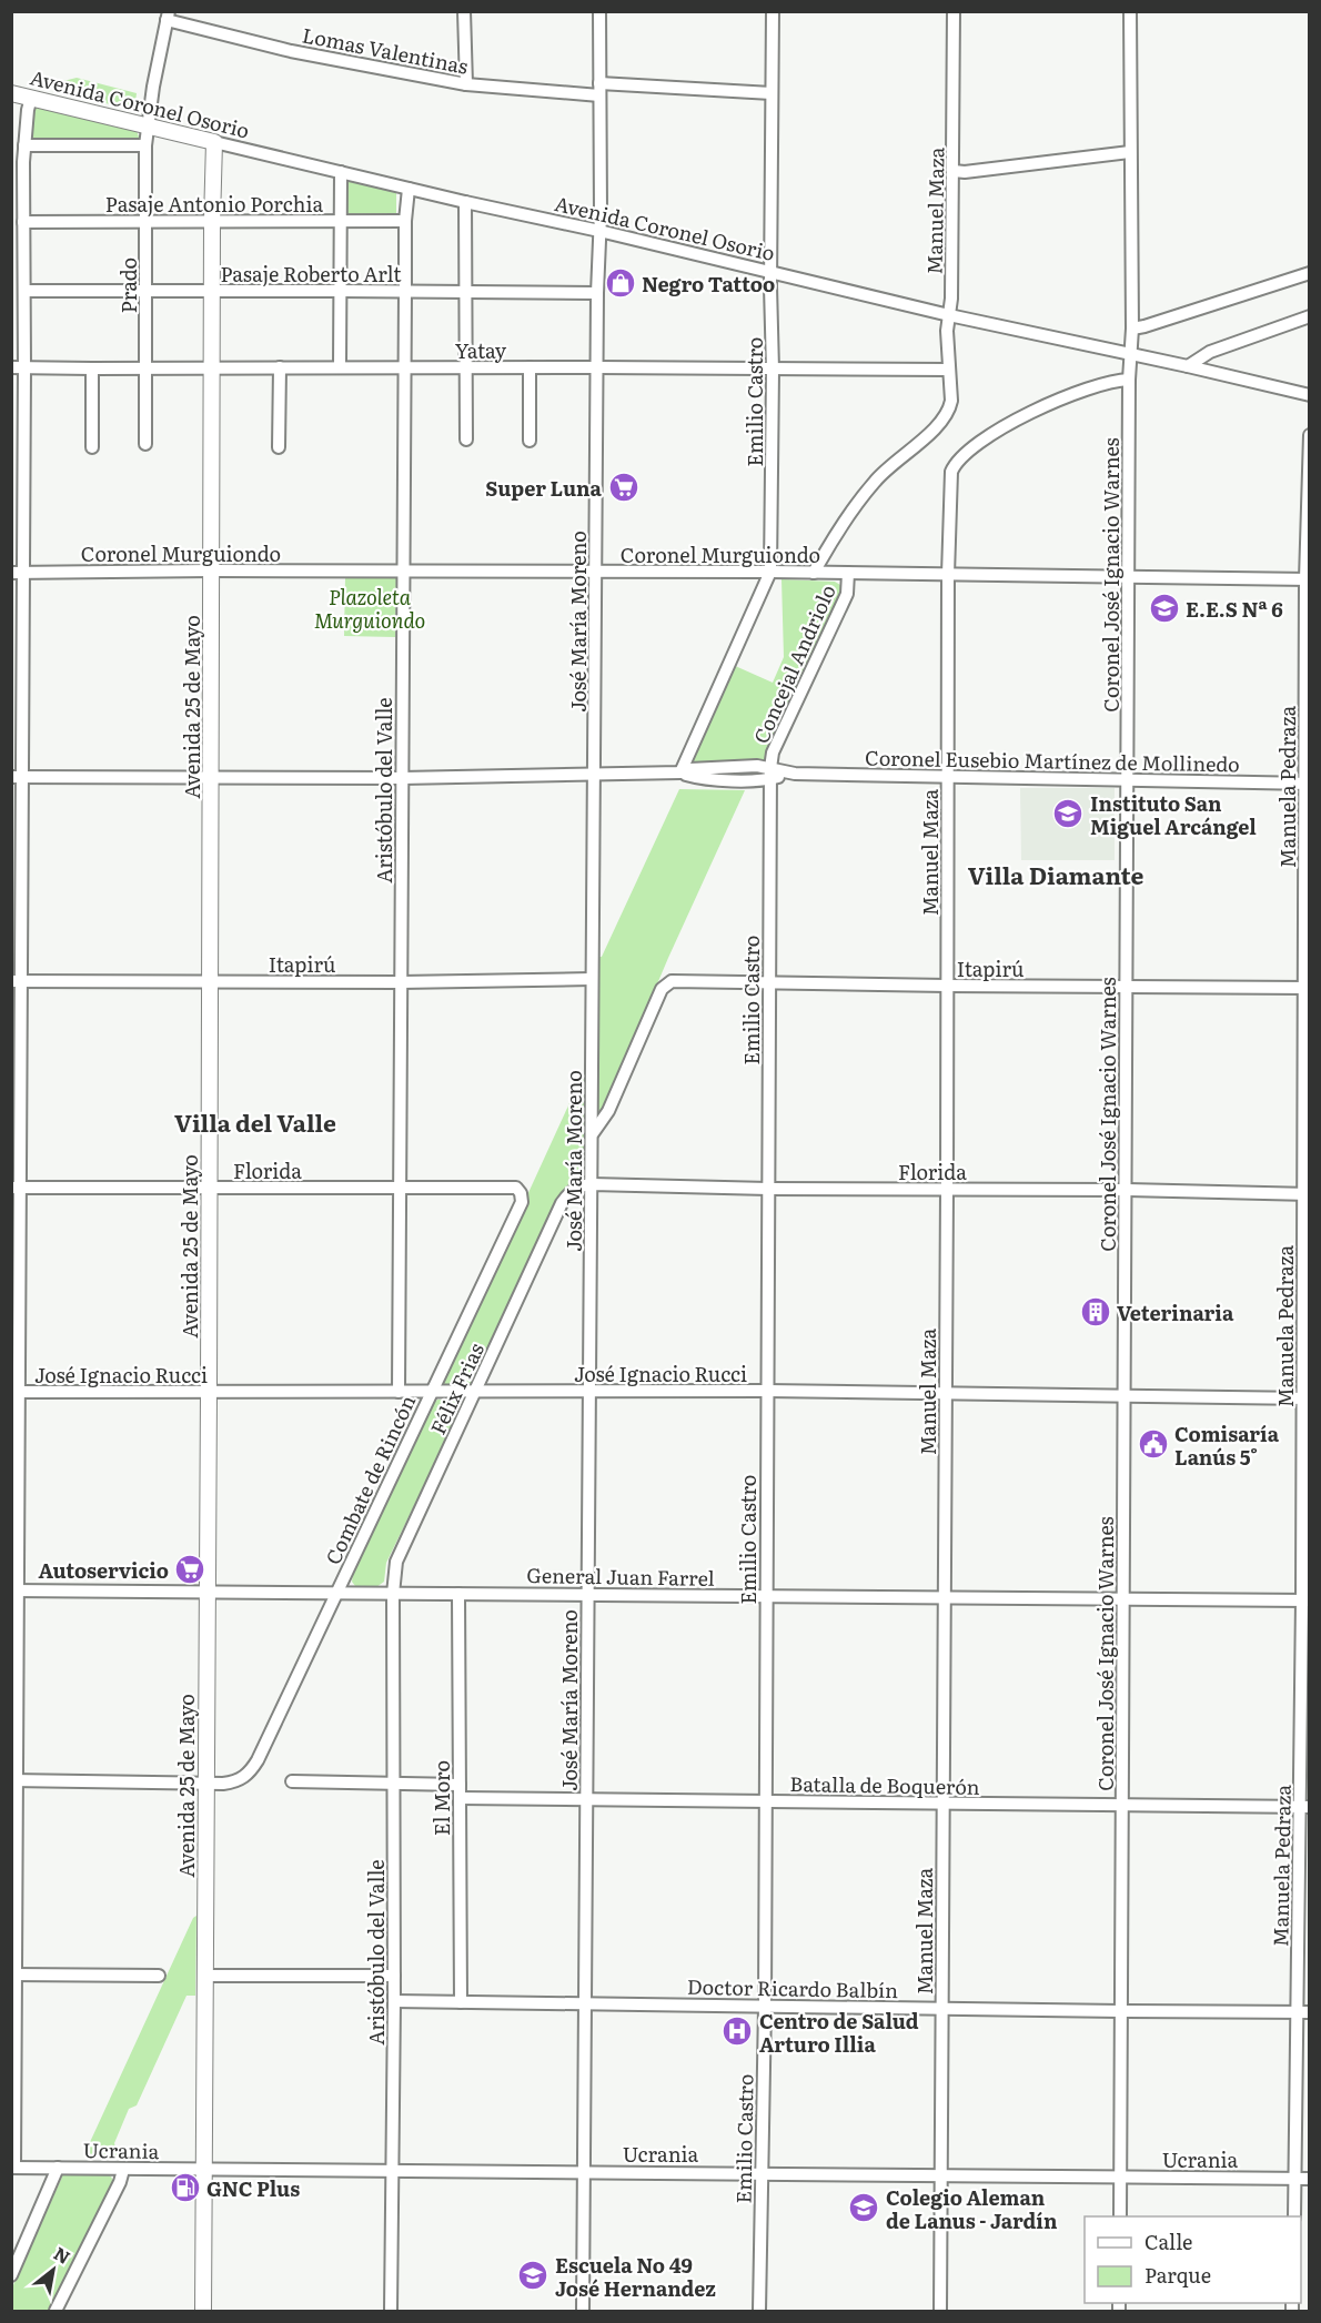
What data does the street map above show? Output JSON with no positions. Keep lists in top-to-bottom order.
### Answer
{
  "streets": {
    "main road": ["Avenida Coronel Osorio", "Avenida 25 de Mayo"],
    "street": [
      "Lomas Valentinas",
      "Pasaje Antonio Porchia",
      "Manuel Maza",
      "Pasaje Roberto Arlt",
      "Prado",
      "Yatay",
      "Emilio Castro",
      "Coronel Murguiondo",
      "Coronel José Ignacio Warnes",
      "José María Moreno",
      "Concejal Andriolo",
      "Coronel Eusebio Martínez de Mollinedo",
      "Manuela Pedraza",
      "Aristóbulo del Valle",
      "Itapirú",
      "Florida",
      "José Ignacio Rucci",
      "Félix Frias",
      "Combate de Rincón",
      "General Juan Farrel",
      "Batalla de Boquerón",
      "El Moro",
      "Doctor Ricardo Balbín",
      "Ucrania"
    ]
  },
  "crossings": [
    ["Lomas Valentinas", "Prado"],
    ["Lomas Valentinas", "Emilio Castro"],
    ["Lomas Valentinas", "José María Moreno"],
    ["Avenida Coronel Osorio", "Manuel Maza"],
    ["Avenida Coronel Osorio", "Prado"],
    ["Avenida Coronel Osorio", "Emilio Castro"],
    ["Avenida Coronel Osorio", "Coronel José Ignacio Warnes"],
    ["Avenida Coronel Osorio", "José María Moreno"],
    ["Avenida Coronel Osorio", "Avenida 25 de Mayo"],
    ["Avenida Coronel Osorio", "Aristóbulo del Valle"],
    ["Pasaje Antonio Porchia", "Prado"],
    ["Pasaje Antonio Porchia", "Avenida 25 de Mayo"],
    ["Pasaje Antonio Porchia", "Aristóbulo del Valle"],
    ["Manuel Maza", "Yatay"],
    ["Manuel Maza", "Coronel Murguiondo"],
    ["Manuel Maza", "Coronel José Ignacio Warnes"],
    ["Manuel Maza", "Coronel Eusebio Martínez de Mollinedo"],
    ["Manuel Maza", "Itapirú"],
    ["Manuel Maza", "Florida"],
    ["Manuel Maza", "José Ignacio Rucci"],
    ["Manuel Maza", "General Juan Farrel"],
    ["Manuel Maza", "Batalla de Boquerón"],
    ["Manuel Maza", "Doctor Ricardo Balbín"],
    ["Manuel Maza", "Ucrania"],
    ["Pasaje Roberto Arlt", "Prado"],
    ["Pasaje Roberto Arlt", "José María Moreno"],
    ["Pasaje Roberto Arlt", "Avenida 25 de Mayo"],
    ["Pasaje Roberto Arlt", "Aristóbulo del Valle"],
    ["Prado", "Yatay"],
    ["Yatay", "Emilio Castro"],
    ["Yatay", "José María Moreno"],
    ["Yatay", "Avenida 25 de Mayo"],
    ["Yatay", "Aristóbulo del Valle"],
    ["Emilio Castro", "Coronel Murguiondo"],
    ["Emilio Castro", "Concejal Andriolo"],
    ["Emilio Castro", "Coronel Eusebio Martínez de Mollinedo"],
    ["Emilio Castro", "Itapirú"],
    ["Emilio Castro", "Florida"],
    ["Emilio Castro", "José Ignacio Rucci"],
    ["Emilio Castro", "General Juan Farrel"],
    ["Emilio Castro", "Batalla de Boquerón"],
    ["Emilio Castro", "Doctor Ricardo Balbín"],
    ["Emilio Castro", "Ucrania"],
    ["Coronel Murguiondo", "Coronel José Ignacio Warnes"],
    ["Coronel Murguiondo", "José María Moreno"],
    ["Coronel Murguiondo", "Concejal Andriolo"],
    ["Coronel Murguiondo", "Avenida 25 de Mayo"],
    ["Coronel Murguiondo", "Manuela Pedraza"],
    ["Coronel Murguiondo", "Aristóbulo del Valle"],
    ["Coronel José Ignacio Warnes", "Coronel Eusebio Martínez de Mollinedo"],
    ["Coronel José Ignacio Warnes", "Itapirú"],
    ["Coronel José Ignacio Warnes", "Florida"],
    ["Coronel José Ignacio Warnes", "José Ignacio Rucci"],
    ["Coronel José Ignacio Warnes", "General Juan Farrel"],
    ["Coronel José Ignacio Warnes", "Batalla de Boquerón"],
    ["Coronel José Ignacio Warnes", "Doctor Ricardo Balbín"],
    ["Coronel José Ignacio Warnes", "Ucrania"],
    ["José María Moreno", "Coronel Eusebio Martínez de Mollinedo"],
    ["José María Moreno", "Itapirú"],
    ["José María Moreno", "Florida"],
    ["José María Moreno", "José Ignacio Rucci"],
    ["José María Moreno", "Félix Frias"],
    ["José María Moreno", "General Juan Farrel"],
    ["José María Moreno", "Batalla de Boquerón"],
    ["José María Moreno", "Doctor Ricardo Balbín"],
    ["José María Moreno", "Ucrania"],
    ["Concejal Andriolo", "Coronel Eusebio Martínez de Mollinedo"],
    ["Avenida 25 de Mayo", "Coronel Eusebio Martínez de Mollinedo"],
    ["Avenida 25 de Mayo", "Itapirú"],
    ["Avenida 25 de Mayo", "Florida"],
    ["Avenida 25 de Mayo", "José Ignacio Rucci"],
    ["Avenida 25 de Mayo", "Combate de Rincón"],
    ["Avenida 25 de Mayo", "General Juan Farrel"],
    ["Avenida 25 de Mayo", "Ucrania"],
    ["Coronel Eusebio Martínez de Mollinedo", "Manuela Pedraza"],
    ["Coronel Eusebio Martínez de Mollinedo", "Aristóbulo del Valle"],
    ["Manuela Pedraza", "Itapirú"],
    ["Manuela Pedraza", "Florida"],
    ["Manuela Pedraza", "José Ignacio Rucci"],
    ["Manuela Pedraza", "General Juan Farrel"],
    ["Manuela Pedraza", "Batalla de Boquerón"],
    ["Manuela Pedraza", "Doctor Ricardo Balbín"],
    ["Manuela Pedraza", "Ucrania"],
    ["Aristóbulo del Valle", "Itapirú"],
    ["Aristóbulo del Valle", "Florida"],
    ["Aristóbulo del Valle", "José Ignacio Rucci"],
    ["Aristóbulo del Valle", "Félix Frias"],
    ["Aristóbulo del Valle", "General Juan Farrel"],
    ["Aristóbulo del Valle", "Doctor Ricardo Balbín"],
    ["Aristóbulo del Valle", "Ucrania"],
    ["Florida", "Félix Frias"],
    ["Florida", "Combate de Rincón"],
    ["José Ignacio Rucci", "Félix Frias"],
    ["José Ignacio Rucci", "Combate de Rincón"],
    ["Félix Frias", "General Juan Farrel"],
    ["Combate de Rincón", "General Juan Farrel"],
    ["General Juan Farrel", "El Moro"],
    ["Batalla de Boquerón", "El Moro"],
    ["El Moro", "Doctor Ricardo Balbín"]
  ],
  "districts": ["Villa Diamante", "Villa del Valle"],
  "parks": ["Plazoleta Murguiondo"],
  "places": {
    "shop": ["Negro Tattoo"],
    "supermarket": ["Super Luna", "Autoservicio"],
    "school or university": [
      "E.E.S Nª 6",
      "Instituto San Miguel Arcángel",
      "Colegio Aleman de Lanus - Jardín",
      "Escuela No 49 José Hernandez"
    ],
    "building": ["Veterinaria"],
    "public building": ["Comisaría Lanús 5°"],
    "hospital": ["Centro de Salud Arturo Illia"],
    "fuel station": ["GNC Plus"]
  },
  "legend": ["Calle", "Parque"],
  "north": "top right"
}
